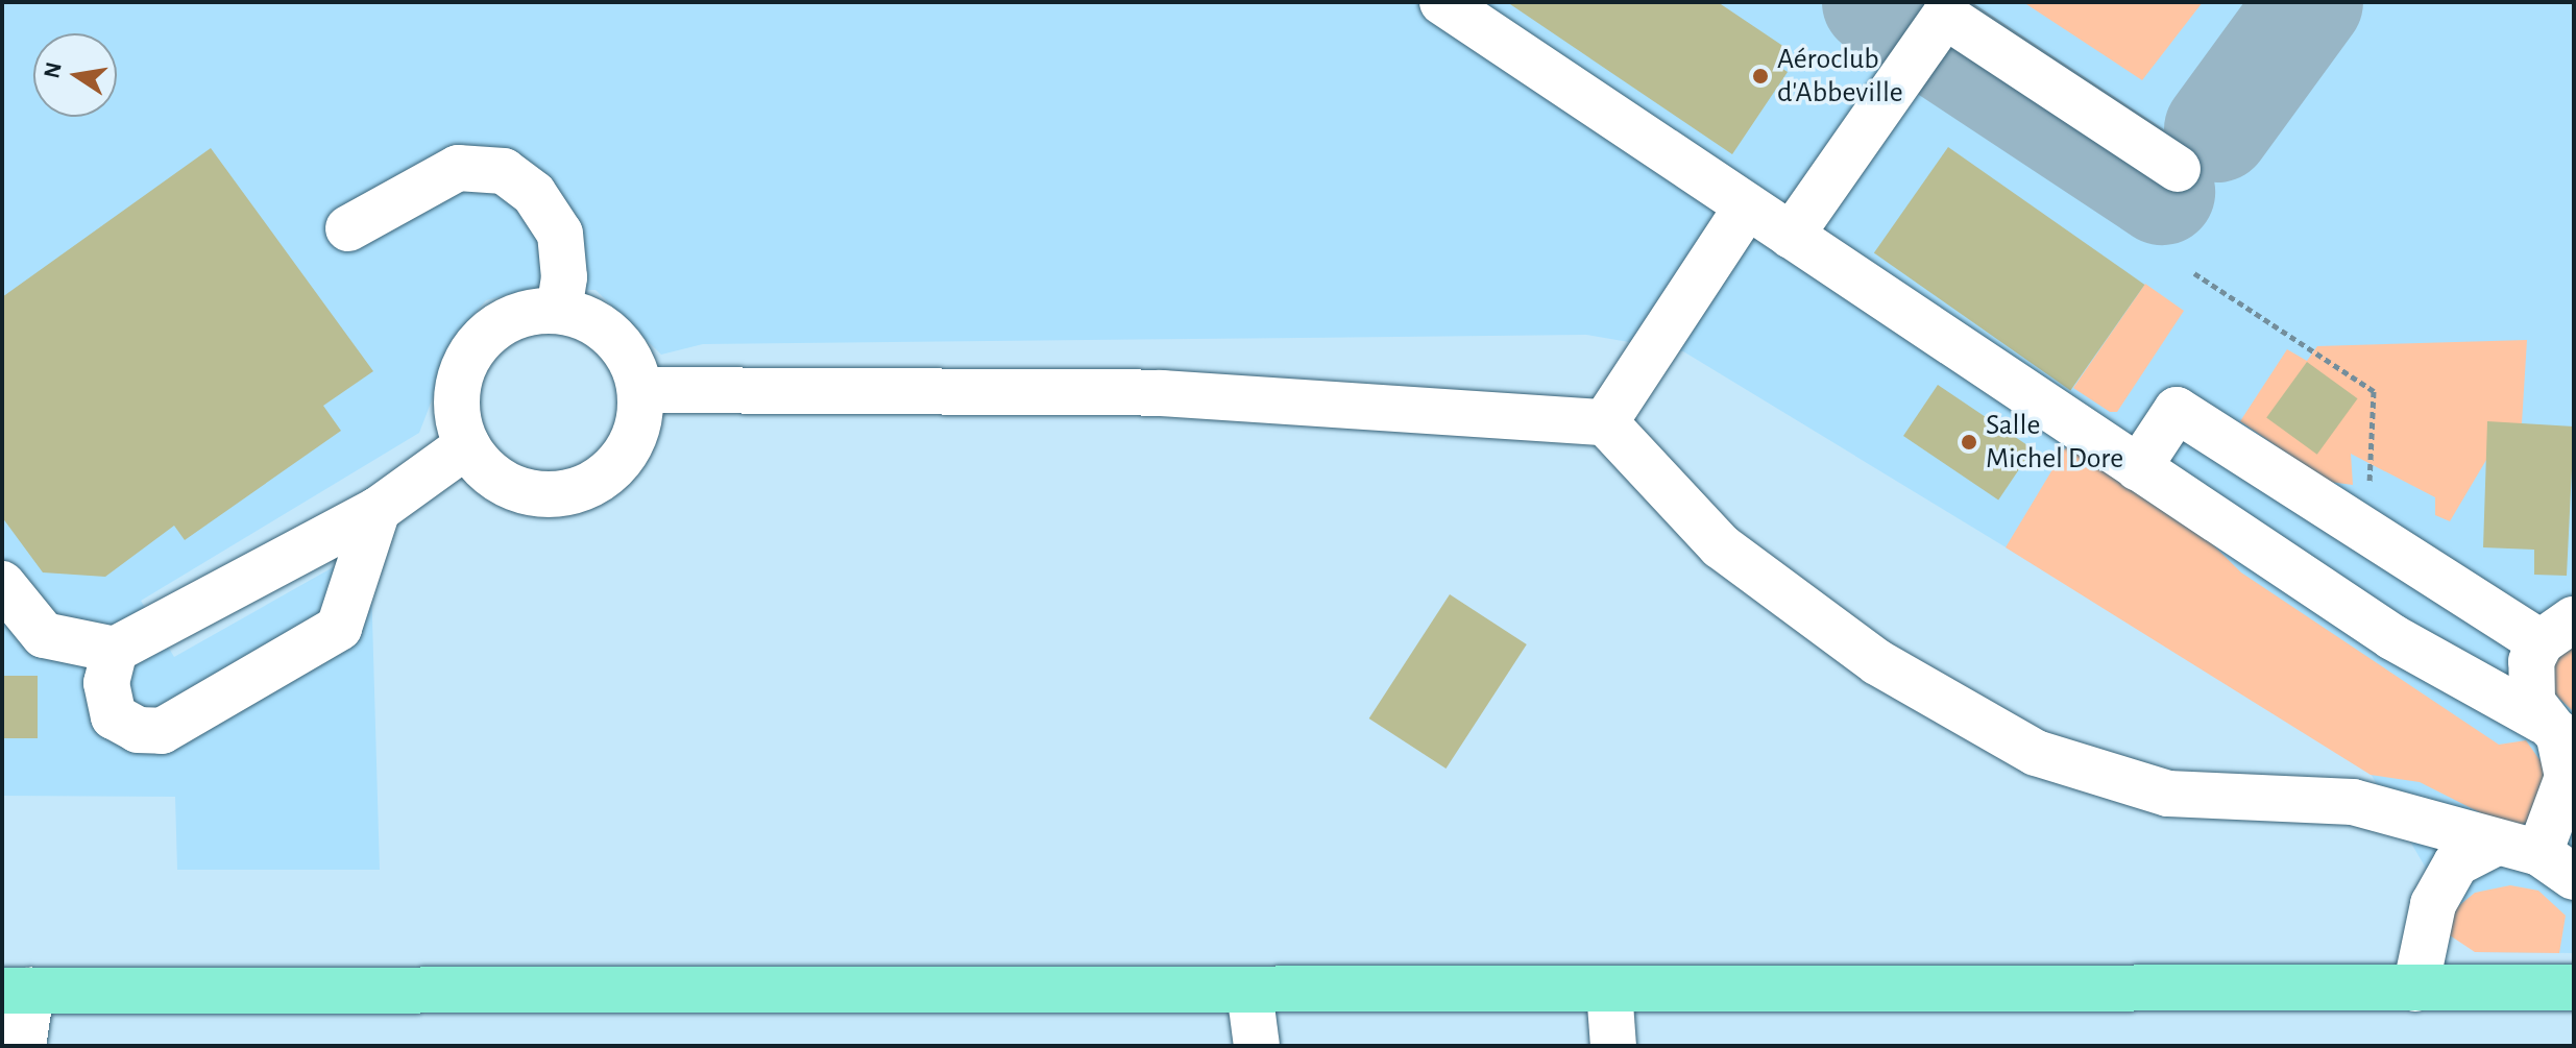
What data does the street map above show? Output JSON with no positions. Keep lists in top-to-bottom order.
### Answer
{
  "places": ["Aéroclub d'Abbeville", "Salle Michel Dore"],
  "north": "left"
}
